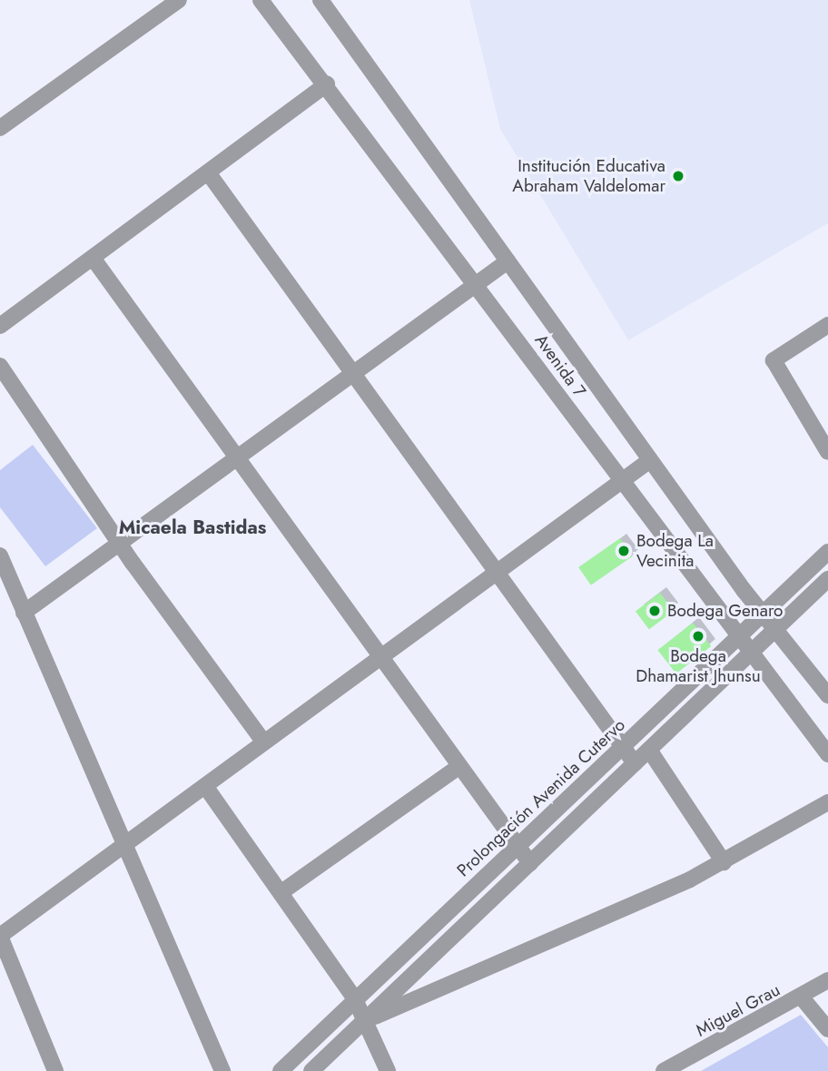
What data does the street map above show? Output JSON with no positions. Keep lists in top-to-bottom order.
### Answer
{
  "streets": {
    "street": ["Avenida 7", "Prolongación Avenida Cutervo", "Miguel Grau"]
  },
  "crossings": [
    ["Avenida 7", "Prolongación Avenida Cutervo"]
  ],
  "districts": ["Micaela Bastidas"],
  "places": [
    "Institución Educativa Abraham Valdelomar",
    "Bodega La Vecinita",
    "Bodega Genaro",
    "Bodega Dhamarist Jhunsu"
  ]
}
